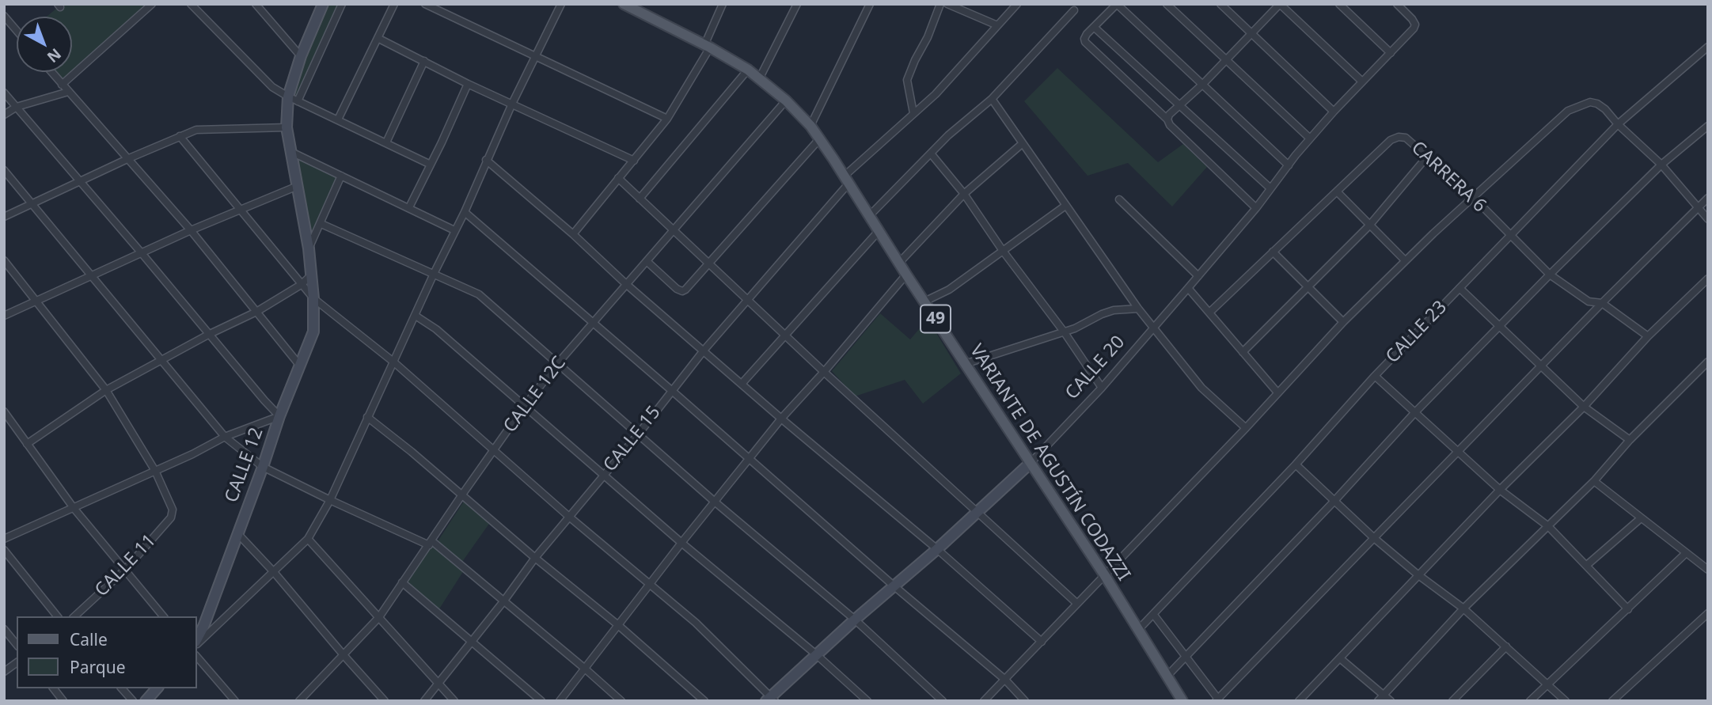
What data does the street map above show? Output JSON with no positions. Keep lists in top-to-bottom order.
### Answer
{
  "streets": {
    "main road": [
      "49",
      "CALLE 20",
      "VARIANTE DE AGUSTÍN CODAZZI",
      "CALLE 12"
    ],
    "street": [
      "CARRERA 6",
      "CALLE 23",
      "CALLE 12C",
      "CALLE 15",
      "CALLE 11"
    ]
  },
  "crossings": [
    ["CARRERA 6", "CALLE 23"],
    ["CALLE 23", "VARIANTE DE AGUSTÍN CODAZZI"],
    ["CALLE 20", "VARIANTE DE AGUSTÍN CODAZZI"],
    ["CALLE 12C", "VARIANTE DE AGUSTÍN CODAZZI"],
    ["CALLE 15", "VARIANTE DE AGUSTÍN CODAZZI"]
  ],
  "legend": ["Calle", "Parque"],
  "north": "bottom right"
}
